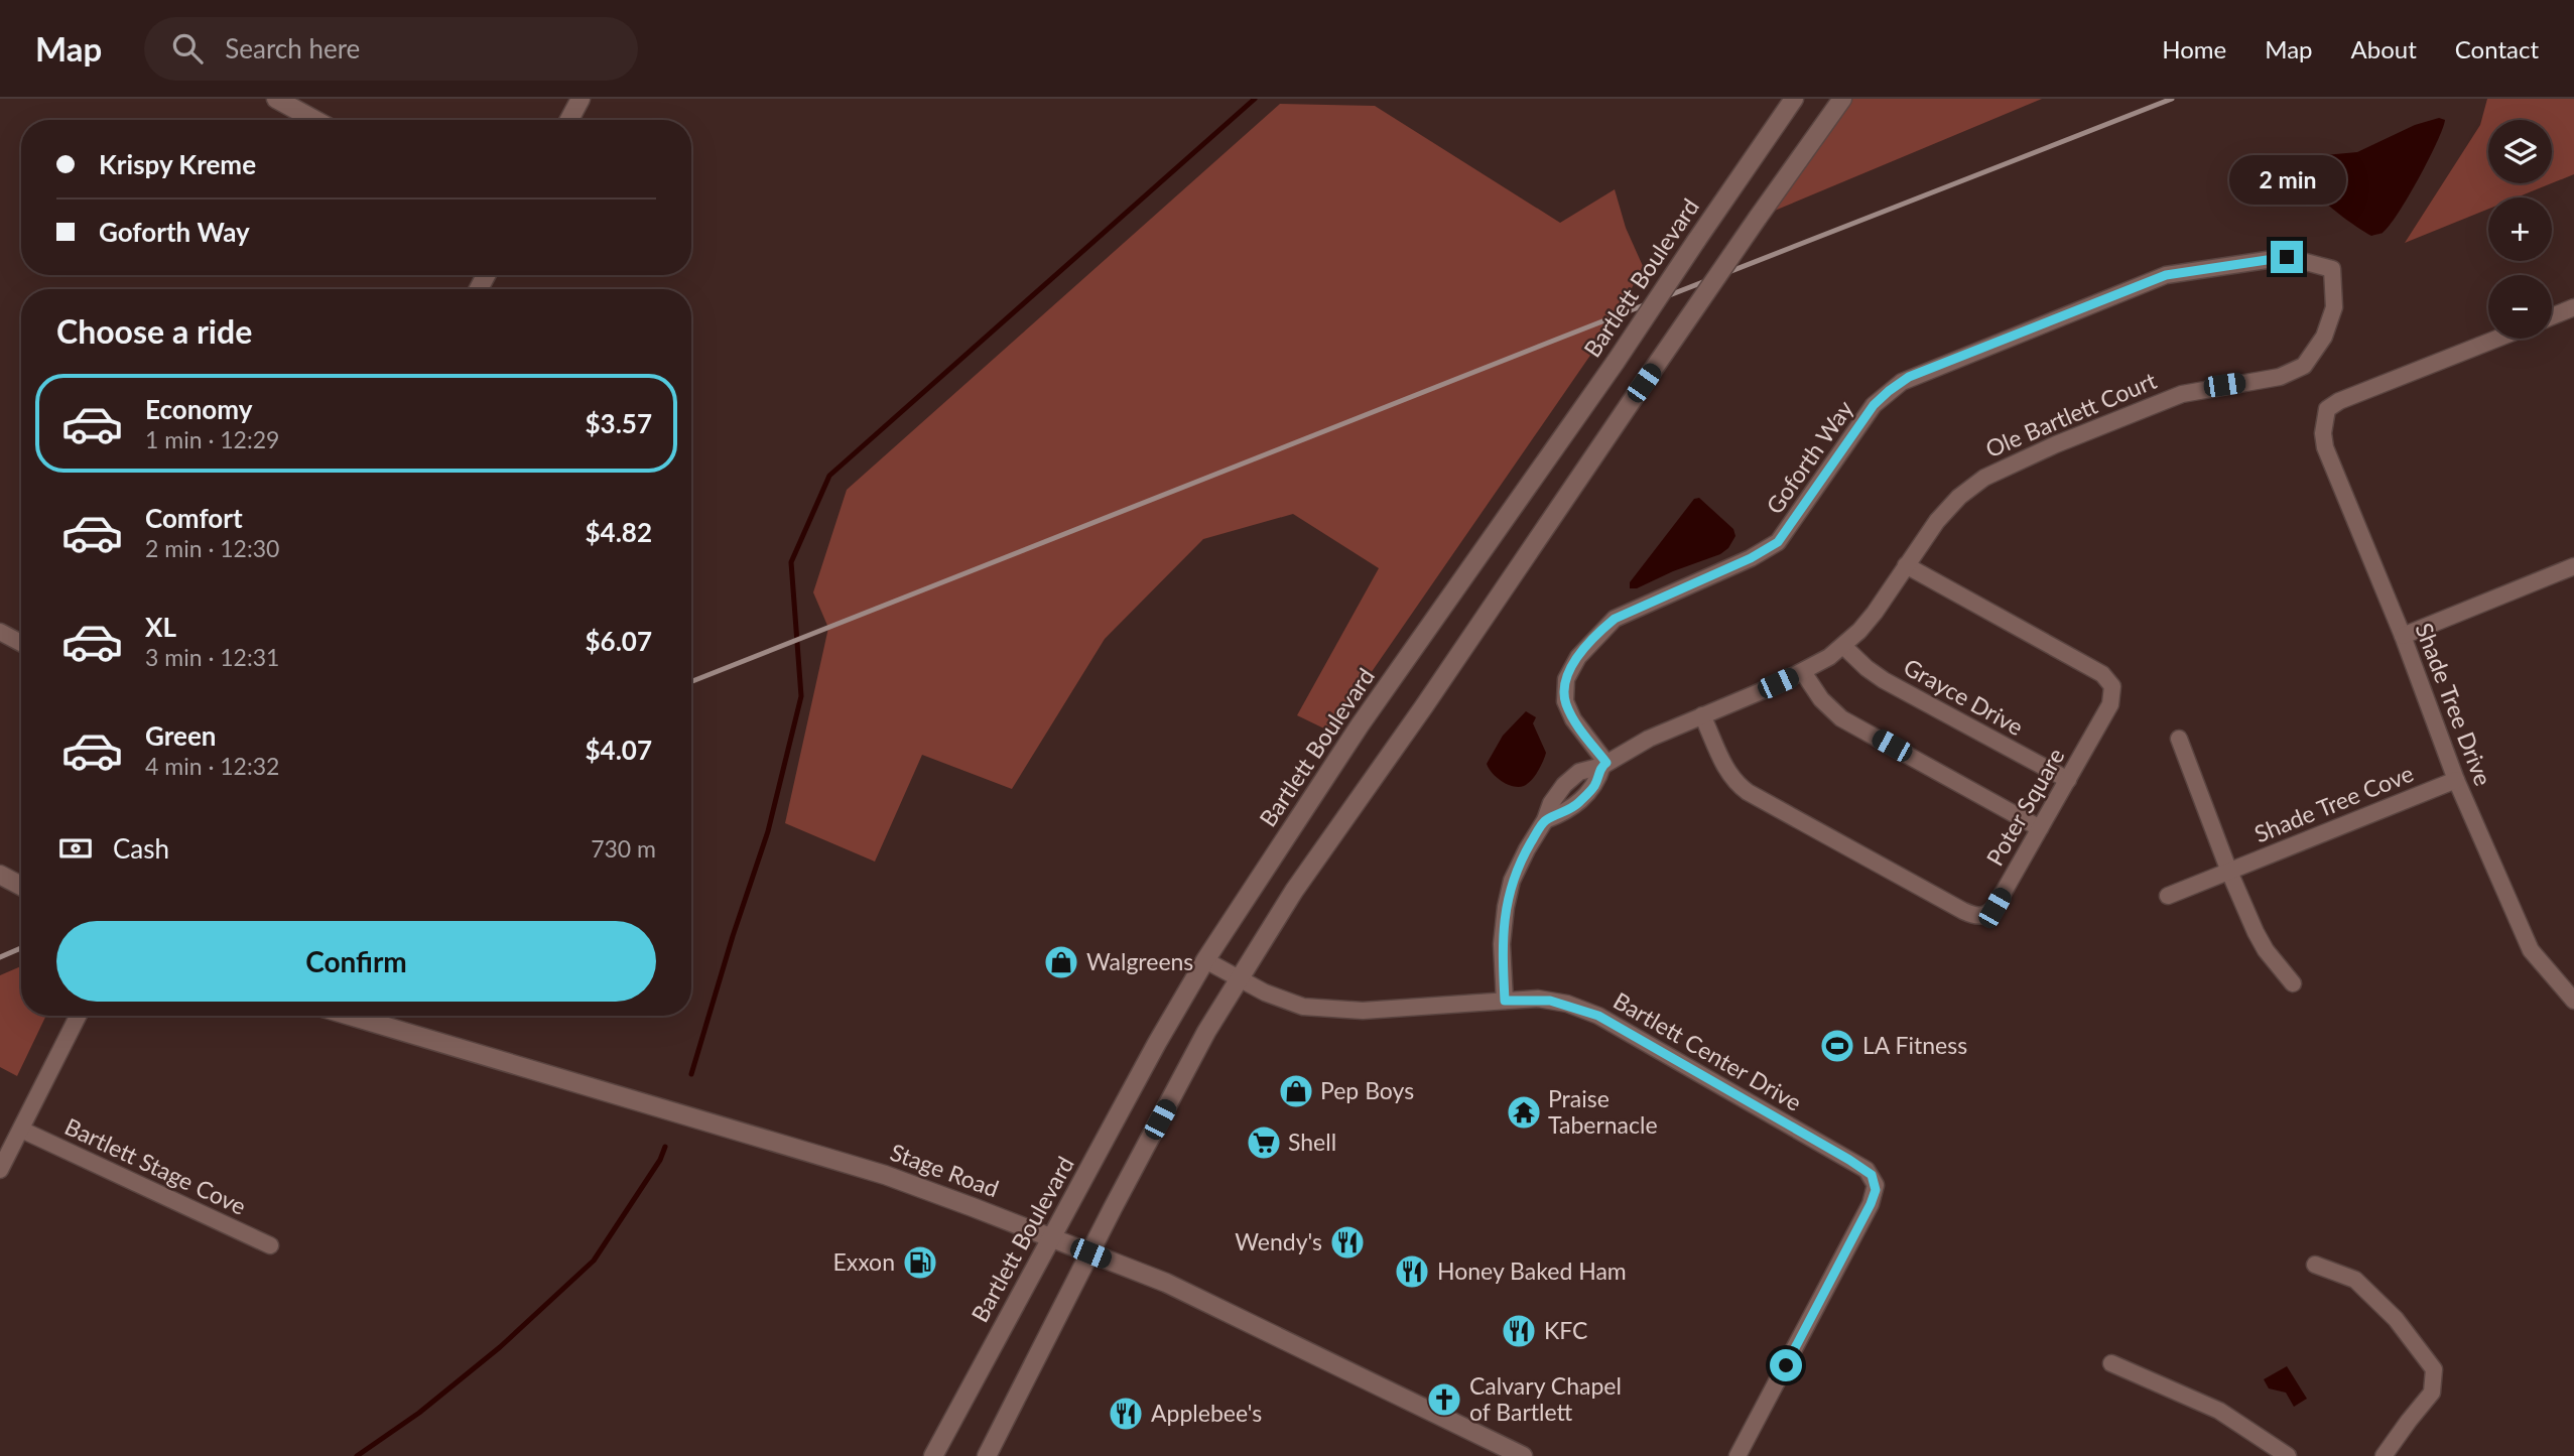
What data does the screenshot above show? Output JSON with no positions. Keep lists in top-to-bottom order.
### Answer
{
  "streets": {
    "main road": ["Bartlett Boulevard", "Stage Road"],
    "street": [
      "Ole Bartlett Court",
      "Goforth Way",
      "Grayce Drive",
      "Shade Tree Drive",
      "Shade Tree Cove",
      "Poter Square",
      "Bartlett Center Drive",
      "Bartlett Stage Cove"
    ]
  },
  "crossings": [
    ["Bartlett Boulevard", "Bartlett Center Drive"],
    ["Bartlett Boulevard", "Stage Road"],
    ["Ole Bartlett Court", "Goforth Way"],
    ["Ole Bartlett Court", "Grayce Drive"],
    ["Ole Bartlett Court", "Poter Square"],
    ["Ole Bartlett Court", "Bartlett Center Drive"],
    ["Grayce Drive", "Poter Square"],
    ["Shade Tree Drive", "Shade Tree Cove"]
  ],
  "places": {
    "shop": ["Walgreens", "Pep Boys"],
    "sports": ["LA Fitness"],
    "temple": ["Praise Tabernacle"],
    "supermarket": ["Shell"],
    "restaurant": [
      "Wendy's",
      "Honey Baked Ham",
      "KFC",
      "Applebee's"
    ],
    "fuel station": ["Exxon"],
    "church": ["Calvary Chapel of Bartlett"]
  },
  "page": {
    "header": "Map",
    "search": "Search here",
    "nav": [
      "Home",
      "Map",
      "About",
      "Contact"
    ],
    "map_buttons": ["+", "−"],
    "banner": ["Krispy Kreme", "Goforth Way"],
    "bubble": "2 min",
    "heading": "Choose a ride",
    "list": [
      {
        "name": "Economy",
        "note": "1 min · 12:29",
        "value": "$3.57"
      },
      {
        "name": "Comfort",
        "note": "2 min · 12:30",
        "value": "$4.82"
      },
      {
        "name": "XL",
        "note": "3 min · 12:31",
        "value": "$6.07"
      },
      {
        "name": "Green",
        "note": "4 min · 12:32",
        "value": "$4.07"
      }
    ],
    "pay": ["Cash", "730 m"],
    "buttons": "Confirm"
  }
}
